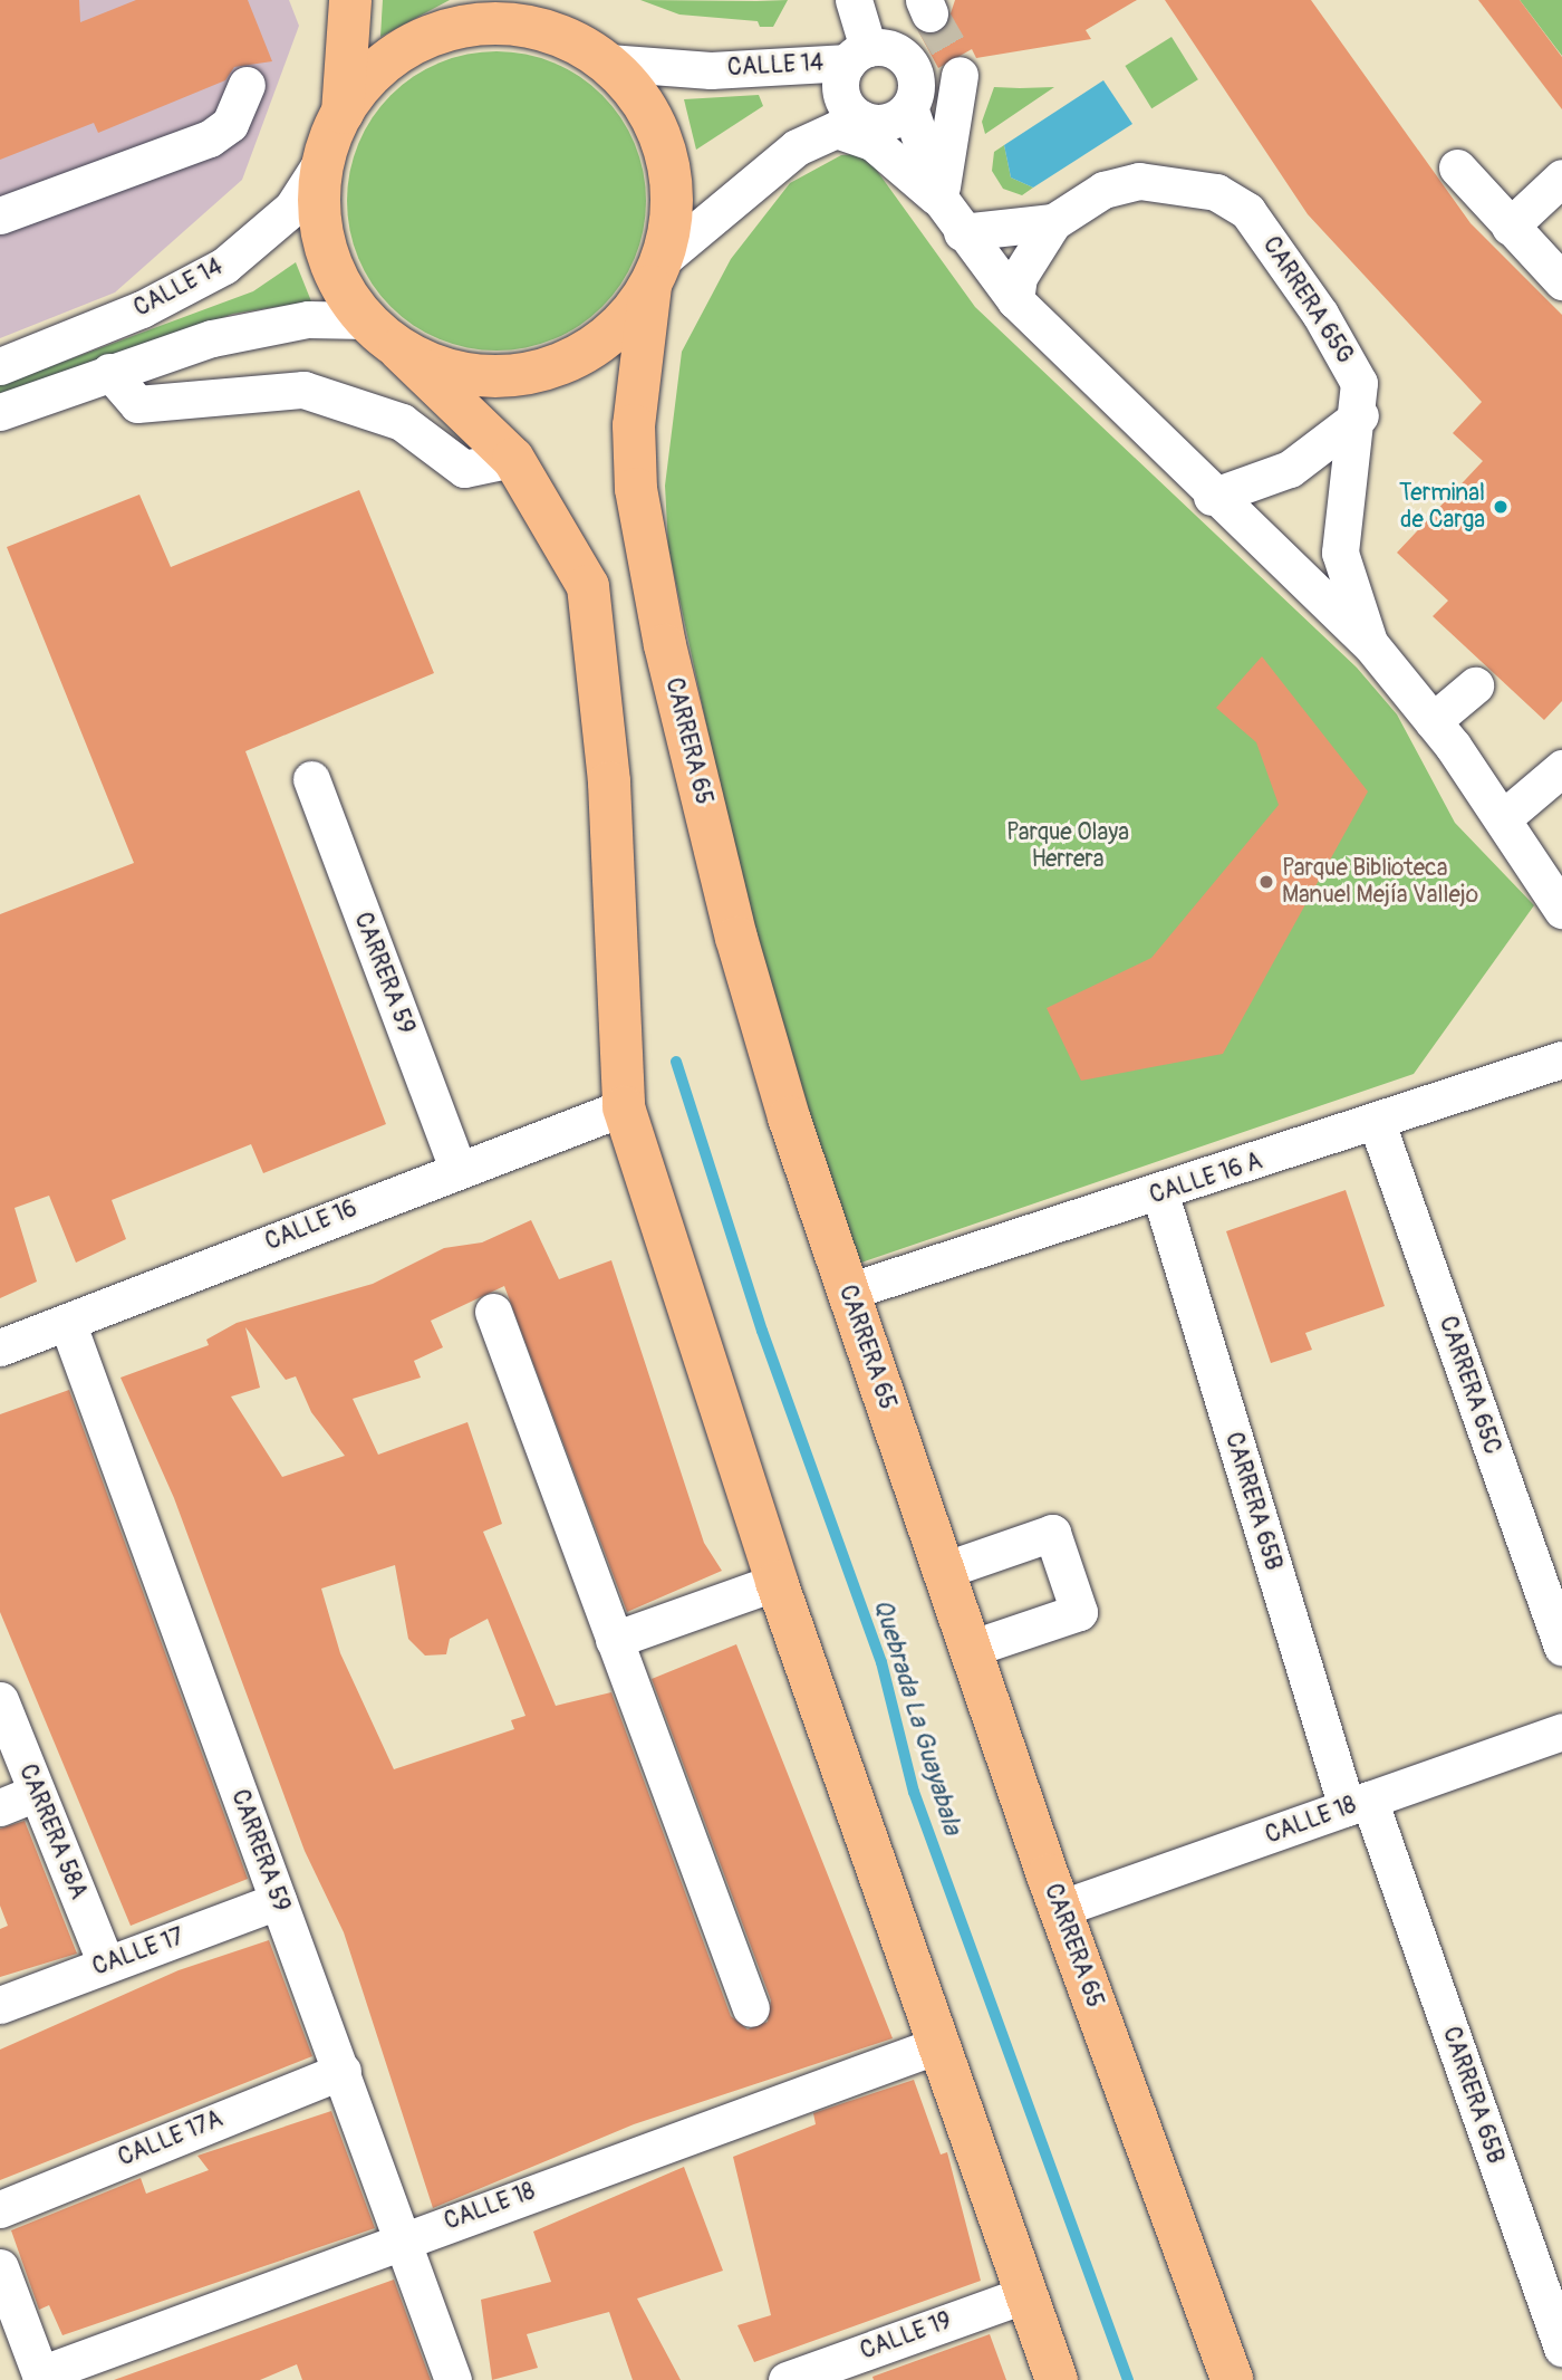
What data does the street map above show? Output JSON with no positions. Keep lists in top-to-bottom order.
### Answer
{
  "streets": {
    "main road": ["CARRERA 65"],
    "street": [
      "CALLE 14",
      "CARRERA 65G",
      "CARRERA 59",
      "CALLE 16 A",
      "CALLE 16",
      "CARRERA 65C",
      "CARRERA 65B",
      "CALLE 18",
      "CARRERA 58A",
      "CALLE 17",
      "CALLE 17A",
      "CALLE 19"
    ]
  },
  "crossings": [
    ["CALLE 14", "CARRERA 65G"],
    ["CALLE 14", "CARRERA 65"],
    ["CARRERA 65", "CALLE 16 A"],
    ["CARRERA 65", "CALLE 18"],
    ["CARRERA 59", "CALLE 16"],
    ["CARRERA 59", "CALLE 18"],
    ["CARRERA 59", "CALLE 17"],
    ["CARRERA 59", "CALLE 17A"],
    ["CALLE 16 A", "CARRERA 65C"],
    ["CALLE 16 A", "CARRERA 65B"],
    ["CARRERA 65B", "CALLE 18"],
    ["CARRERA 58A", "CALLE 17"]
  ],
  "water": ["Quebrada La Guayabala"],
  "parks": ["Parque Olaya Herrera"],
  "places": ["Terminal de Carga", "Parque Biblioteca Manuel Mejía Vallejo"]
}
